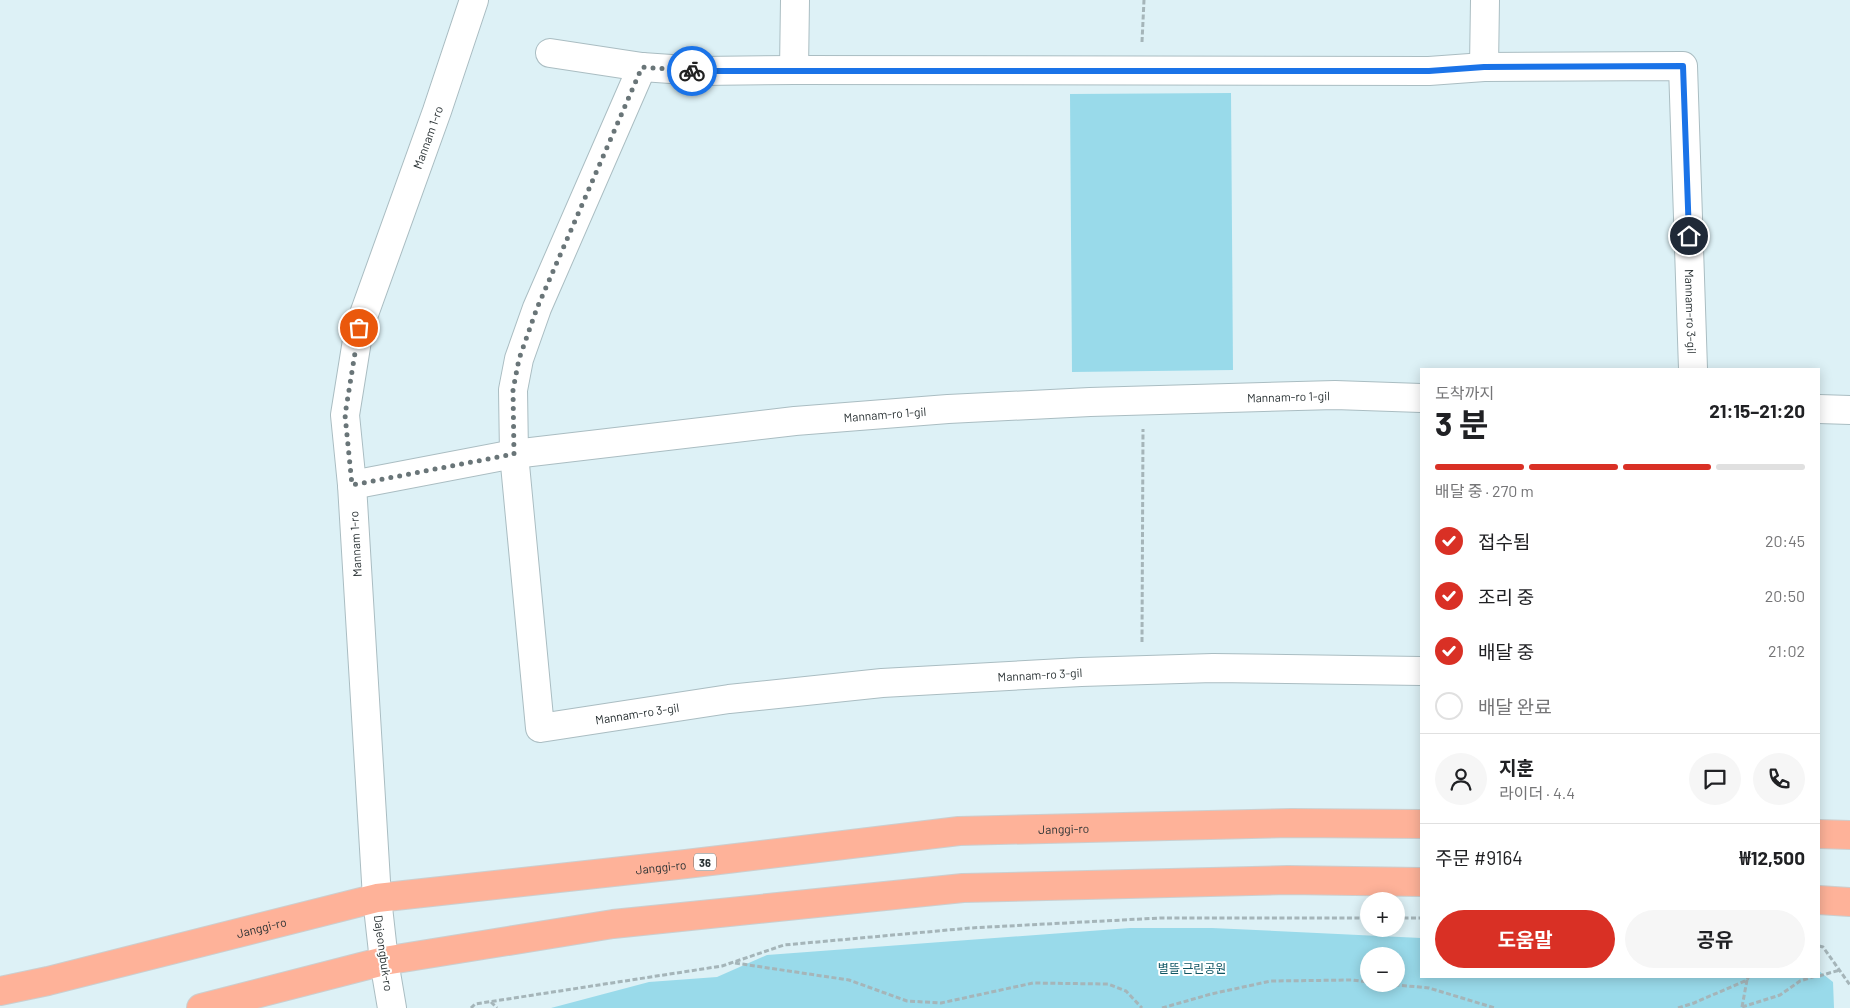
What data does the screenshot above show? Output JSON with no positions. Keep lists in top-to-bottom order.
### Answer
{
  "streets": {
    "main road": ["Janggi-ro", "36"],
    "street": [
      "Mannam 1-ro",
      "Mannam-ro 3-gil",
      "Mannam-ro 1-gil",
      "Dajeongbuk-ro"
    ]
  },
  "crossings": [
    ["Mannam 1-ro", "Mannam-ro 1-gil"],
    ["Mannam 1-ro", "Janggi-ro"],
    ["Mannam 1-ro", "Dajeongbuk-ro"],
    ["Mannam-ro 3-gil", "Mannam-ro 1-gil"],
    ["Janggi-ro", "Dajeongbuk-ro"]
  ],
  "parks": ["별뜰 근린공원"],
  "page": {
    "heading": ["3 분", "도착까지", "21:15–21:20"],
    "panel": [
      "지훈",
      "라이더 · 4.4",
      "주문 #9164",
      "₩12,500"
    ],
    "bar": "배달 중 · 270 m",
    "list": [
      ["접수됨", "20:45"],
      ["조리 중", "20:50"],
      ["배달 중", "21:02"],
      "배달 완료"
    ],
    "map_buttons": ["+", "−"],
    "buttons": ["도움말", "공유"]
  }
}
